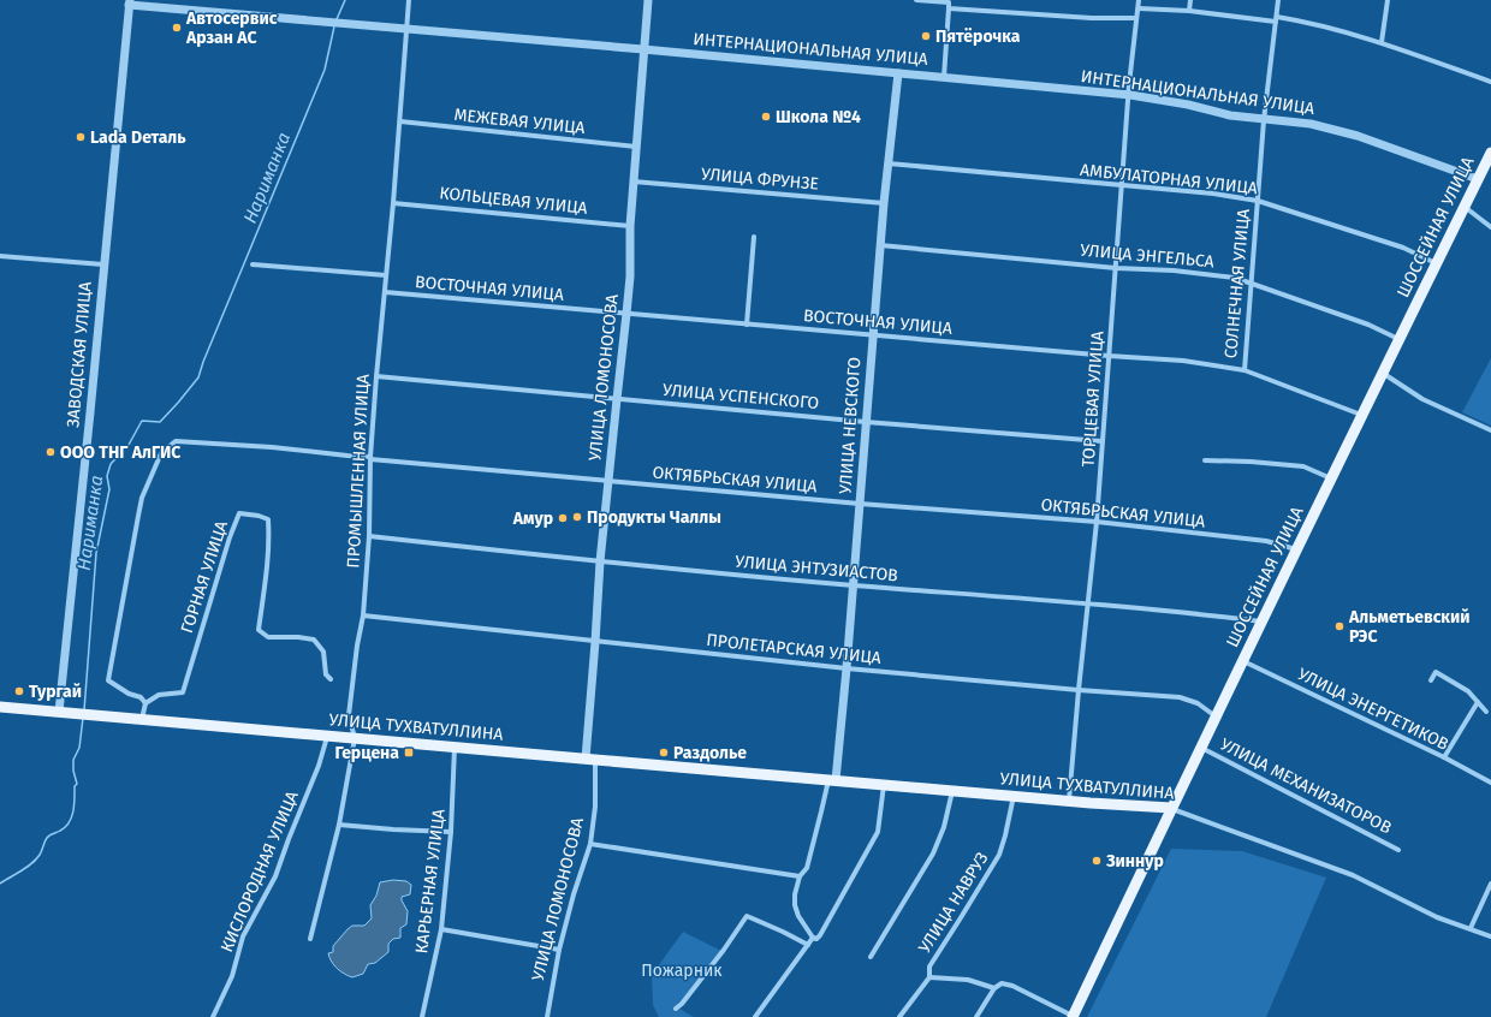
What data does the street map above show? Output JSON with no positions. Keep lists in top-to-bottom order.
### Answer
{
  "streets": {
    "main road": ["ШОССЕЙНАЯ УЛИЦА", "УЛИЦА ТУХВАТУЛЛИНА"],
    "street": [
      "ИНТЕРНАЦИОНАЛЬНАЯ УЛИЦА",
      "МЕЖЕВАЯ УЛИЦА",
      "УЛИЦА ФРУНЗЕ",
      "АМБУЛАТОРНАЯ УЛИЦА",
      "КОЛЬЦЕВАЯ УЛИЦА",
      "УЛИЦА ЭНГЕЛЬСА",
      "СОЛНЕЧНАЯ УЛИЦА",
      "ВОСТОЧНАЯ УЛИЦА",
      "ЗАВОДСКАЯ УЛИЦА",
      "УЛИЦА ЛОМОНОСОВА",
      "УЛИЦА УСПЕНСКОГО",
      "ТОРЦЕВАЯ УЛИЦА",
      "УЛИЦА НЕВСКОГО",
      "ПРОМЫШЛЕННАЯ УЛИЦА",
      "ОКТЯБРЬСКАЯ УЛИЦА",
      "УЛИЦА ЭНТУЗИАСТОВ",
      "ГОРНАЯ УЛИЦА",
      "ПРОЛЕТАРСКАЯ УЛИЦА",
      "УЛИЦА ЭНЕРГЕТИКОВ",
      "УЛИЦА МЕХАНИЗАТОРОВ",
      "КИСЛОРОДНАЯ УЛИЦА",
      "КАРЬЕРНАЯ УЛИЦА",
      "УЛИЦА НАВРУЗ"
    ]
  },
  "crossings": [
    ["ИНТЕРНАЦИОНАЛЬНАЯ УЛИЦА", "ШОССЕЙНАЯ УЛИЦА"],
    ["ИНТЕРНАЦИОНАЛЬНАЯ УЛИЦА", "СОЛНЕЧНАЯ УЛИЦА"],
    ["ИНТЕРНАЦИОНАЛЬНАЯ УЛИЦА", "ЗАВОДСКАЯ УЛИЦА"],
    ["ИНТЕРНАЦИОНАЛЬНАЯ УЛИЦА", "УЛИЦА ЛОМОНОСОВА"],
    ["ИНТЕРНАЦИОНАЛЬНАЯ УЛИЦА", "ТОРЦЕВАЯ УЛИЦА"],
    ["ИНТЕРНАЦИОНАЛЬНАЯ УЛИЦА", "УЛИЦА НЕВСКОГО"],
    ["ИНТЕРНАЦИОНАЛЬНАЯ УЛИЦА", "ПРОМЫШЛЕННАЯ УЛИЦА"],
    ["МЕЖЕВАЯ УЛИЦА", "УЛИЦА ЛОМОНОСОВА"],
    ["МЕЖЕВАЯ УЛИЦА", "ПРОМЫШЛЕННАЯ УЛИЦА"],
    ["УЛИЦА ФРУНЗЕ", "УЛИЦА ЛОМОНОСОВА"],
    ["УЛИЦА ФРУНЗЕ", "УЛИЦА НЕВСКОГО"],
    ["АМБУЛАТОРНАЯ УЛИЦА", "ШОССЕЙНАЯ УЛИЦА"],
    ["АМБУЛАТОРНАЯ УЛИЦА", "СОЛНЕЧНАЯ УЛИЦА"],
    ["АМБУЛАТОРНАЯ УЛИЦА", "ТОРЦЕВАЯ УЛИЦА"],
    ["АМБУЛАТОРНАЯ УЛИЦА", "УЛИЦА НЕВСКОГО"],
    ["КОЛЬЦЕВАЯ УЛИЦА", "УЛИЦА ЛОМОНОСОВА"],
    ["КОЛЬЦЕВАЯ УЛИЦА", "ПРОМЫШЛЕННАЯ УЛИЦА"],
    ["ШОССЕЙНАЯ УЛИЦА", "УЛИЦА ЭНГЕЛЬСА"],
    ["ШОССЕЙНАЯ УЛИЦА", "ВОСТОЧНАЯ УЛИЦА"],
    ["ШОССЕЙНАЯ УЛИЦА", "ОКТЯБРЬСКАЯ УЛИЦА"],
    ["ШОССЕЙНАЯ УЛИЦА", "УЛИЦА ЭНТУЗИАСТОВ"],
    ["ШОССЕЙНАЯ УЛИЦА", "ПРОЛЕТАРСКАЯ УЛИЦА"],
    ["ШОССЕЙНАЯ УЛИЦА", "УЛИЦА ЭНЕРГЕТИКОВ"],
    ["ШОССЕЙНАЯ УЛИЦА", "УЛИЦА ТУХВАТУЛЛИНА"],
    ["ШОССЕЙНАЯ УЛИЦА", "УЛИЦА МЕХАНИЗАТОРОВ"],
    ["УЛИЦА ЭНГЕЛЬСА", "СОЛНЕЧНАЯ УЛИЦА"],
    ["УЛИЦА ЭНГЕЛЬСА", "ТОРЦЕВАЯ УЛИЦА"],
    ["УЛИЦА ЭНГЕЛЬСА", "УЛИЦА НЕВСКОГО"],
    ["СОЛНЕЧНАЯ УЛИЦА", "ВОСТОЧНАЯ УЛИЦА"],
    ["ВОСТОЧНАЯ УЛИЦА", "УЛИЦА ЛОМОНОСОВА"],
    ["ВОСТОЧНАЯ УЛИЦА", "ТОРЦЕВАЯ УЛИЦА"],
    ["ВОСТОЧНАЯ УЛИЦА", "УЛИЦА НЕВСКОГО"],
    ["ВОСТОЧНАЯ УЛИЦА", "ПРОМЫШЛЕННАЯ УЛИЦА"],
    ["ЗАВОДСКАЯ УЛИЦА", "УЛИЦА ТУХВАТУЛЛИНА"],
    ["УЛИЦА ЛОМОНОСОВА", "УЛИЦА УСПЕНСКОГО"],
    ["УЛИЦА ЛОМОНОСОВА", "ОКТЯБРЬСКАЯ УЛИЦА"],
    ["УЛИЦА ЛОМОНОСОВА", "УЛИЦА ЭНТУЗИАСТОВ"],
    ["УЛИЦА ЛОМОНОСОВА", "ПРОЛЕТАРСКАЯ УЛИЦА"],
    ["УЛИЦА ЛОМОНОСОВА", "УЛИЦА ТУХВАТУЛЛИНА"],
    ["УЛИЦА УСПЕНСКОГО", "ТОРЦЕВАЯ УЛИЦА"],
    ["УЛИЦА УСПЕНСКОГО", "УЛИЦА НЕВСКОГО"],
    ["УЛИЦА УСПЕНСКОГО", "ПРОМЫШЛЕННАЯ УЛИЦА"],
    ["ТОРЦЕВАЯ УЛИЦА", "ОКТЯБРЬСКАЯ УЛИЦА"],
    ["ТОРЦЕВАЯ УЛИЦА", "УЛИЦА ЭНТУЗИАСТОВ"],
    ["ТОРЦЕВАЯ УЛИЦА", "ПРОЛЕТАРСКАЯ УЛИЦА"],
    ["ТОРЦЕВАЯ УЛИЦА", "УЛИЦА ТУХВАТУЛЛИНА"],
    ["УЛИЦА НЕВСКОГО", "ОКТЯБРЬСКАЯ УЛИЦА"],
    ["УЛИЦА НЕВСКОГО", "УЛИЦА ЭНТУЗИАСТОВ"],
    ["УЛИЦА НЕВСКОГО", "ПРОЛЕТАРСКАЯ УЛИЦА"],
    ["УЛИЦА НЕВСКОГО", "УЛИЦА ТУХВАТУЛЛИНА"],
    ["ПРОМЫШЛЕННАЯ УЛИЦА", "ОКТЯБРЬСКАЯ УЛИЦА"],
    ["ПРОМЫШЛЕННАЯ УЛИЦА", "УЛИЦА ЭНТУЗИАСТОВ"],
    ["ПРОМЫШЛЕННАЯ УЛИЦА", "ПРОЛЕТАРСКАЯ УЛИЦА"],
    ["ПРОМЫШЛЕННАЯ УЛИЦА", "УЛИЦА ТУХВАТУЛЛИНА"],
    ["ОКТЯБРЬСКАЯ УЛИЦА", "ГОРНАЯ УЛИЦА"],
    ["УЛИЦА ТУХВАТУЛЛИНА", "КИСЛОРОДНАЯ УЛИЦА"],
    ["УЛИЦА ТУХВАТУЛЛИНА", "КАРЬЕРНАЯ УЛИЦА"],
    ["УЛИЦА ТУХВАТУЛЛИНА", "УЛИЦА НАВРУЗ"]
  ],
  "water": ["Нариманка"],
  "parks": ["Пожарник"],
  "places": {
    "other": [
      "Автосервис Арзан АС",
      "Пятёрочка",
      "Школа №4",
      "Lada Dеталь",
      "ООО ТНГ АлГИС",
      "Продукты Чаллы",
      "Амур",
      "Альметьевский РЭС",
      "Тургай",
      "Раздолье",
      "Зиннур"
    ],
    "transit": ["Герцена"]
  }
}
